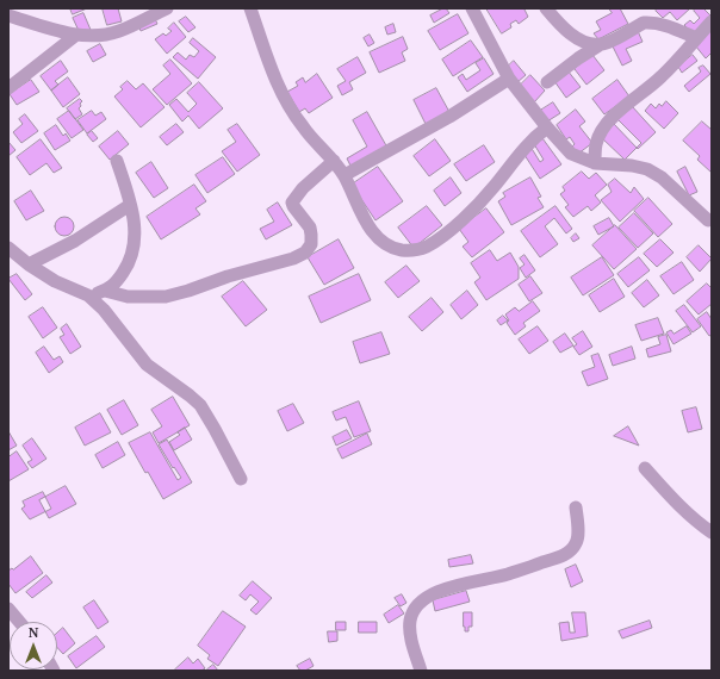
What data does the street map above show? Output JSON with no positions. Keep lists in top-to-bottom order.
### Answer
{
  "north": "top"
}
